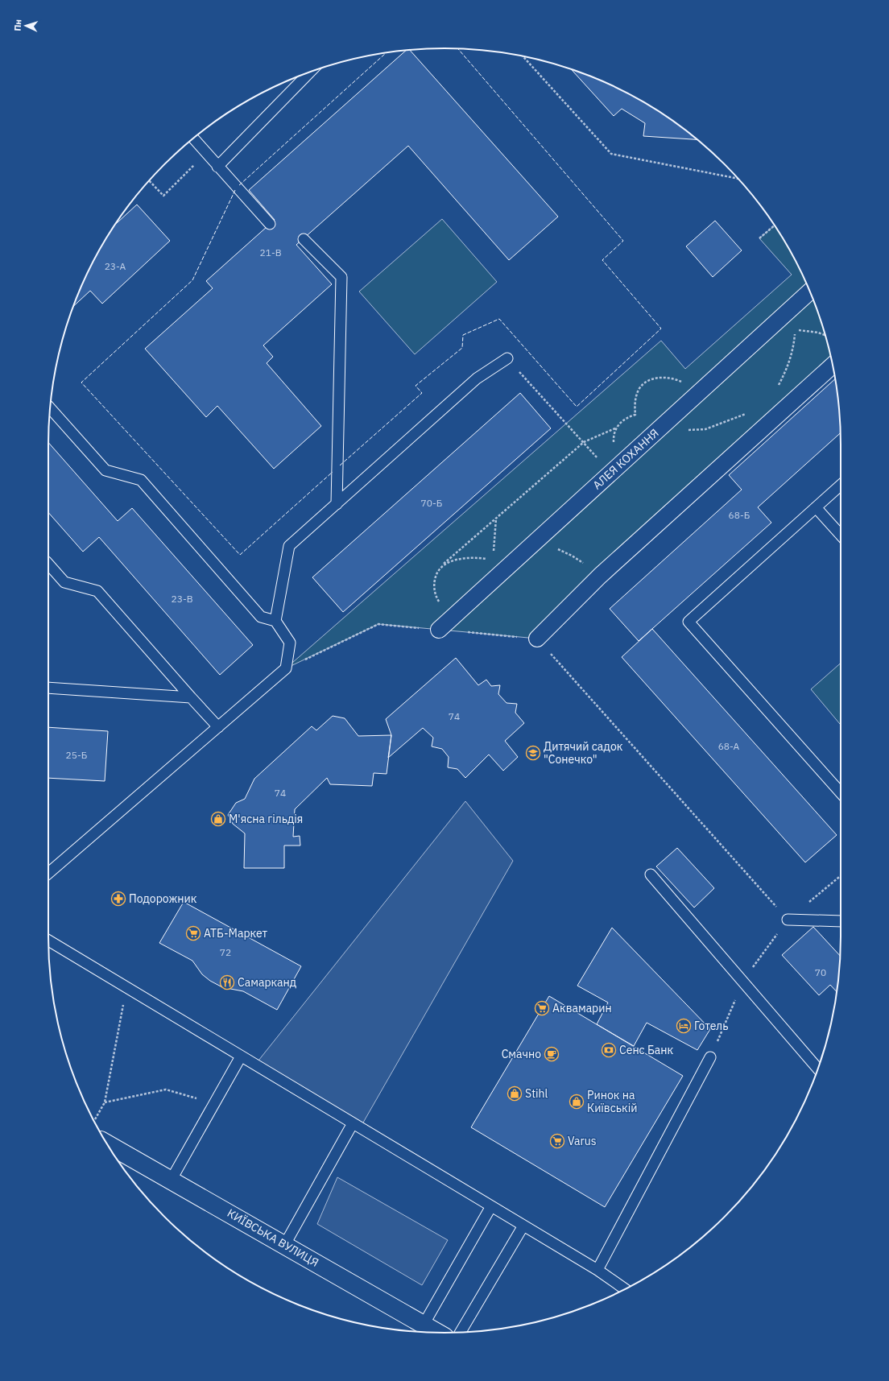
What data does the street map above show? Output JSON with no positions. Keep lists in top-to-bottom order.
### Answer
{
  "streets": {
    "main road": ["КИЇВСЬКА ВУЛИЦЯ"],
    "street": ["АЛЕЯ КОХАННЯ"]
  },
  "places": {
    "school or university": ["Дитячий садок \"Сонечко\""],
    "shop": ["М'ясна гільдія", "Stihl", "Ринок на Київській"],
    "pharmacy": ["Подорожник"],
    "supermarket": ["АТБ-Маркет", "Аквамарин", "Varus"],
    "restaurant": ["Самарканд"],
    "hotel": ["Готель"],
    "bank": ["Сенс Банк"],
    "cafe": ["Смачно"]
  },
  "house_numbers": [
    "21-В",
    "23-А",
    "70-Б",
    "68-Б",
    "23-В",
    "74",
    "68-А",
    "25-Б",
    "74",
    "72",
    "70"
  ],
  "north": "left"
}
